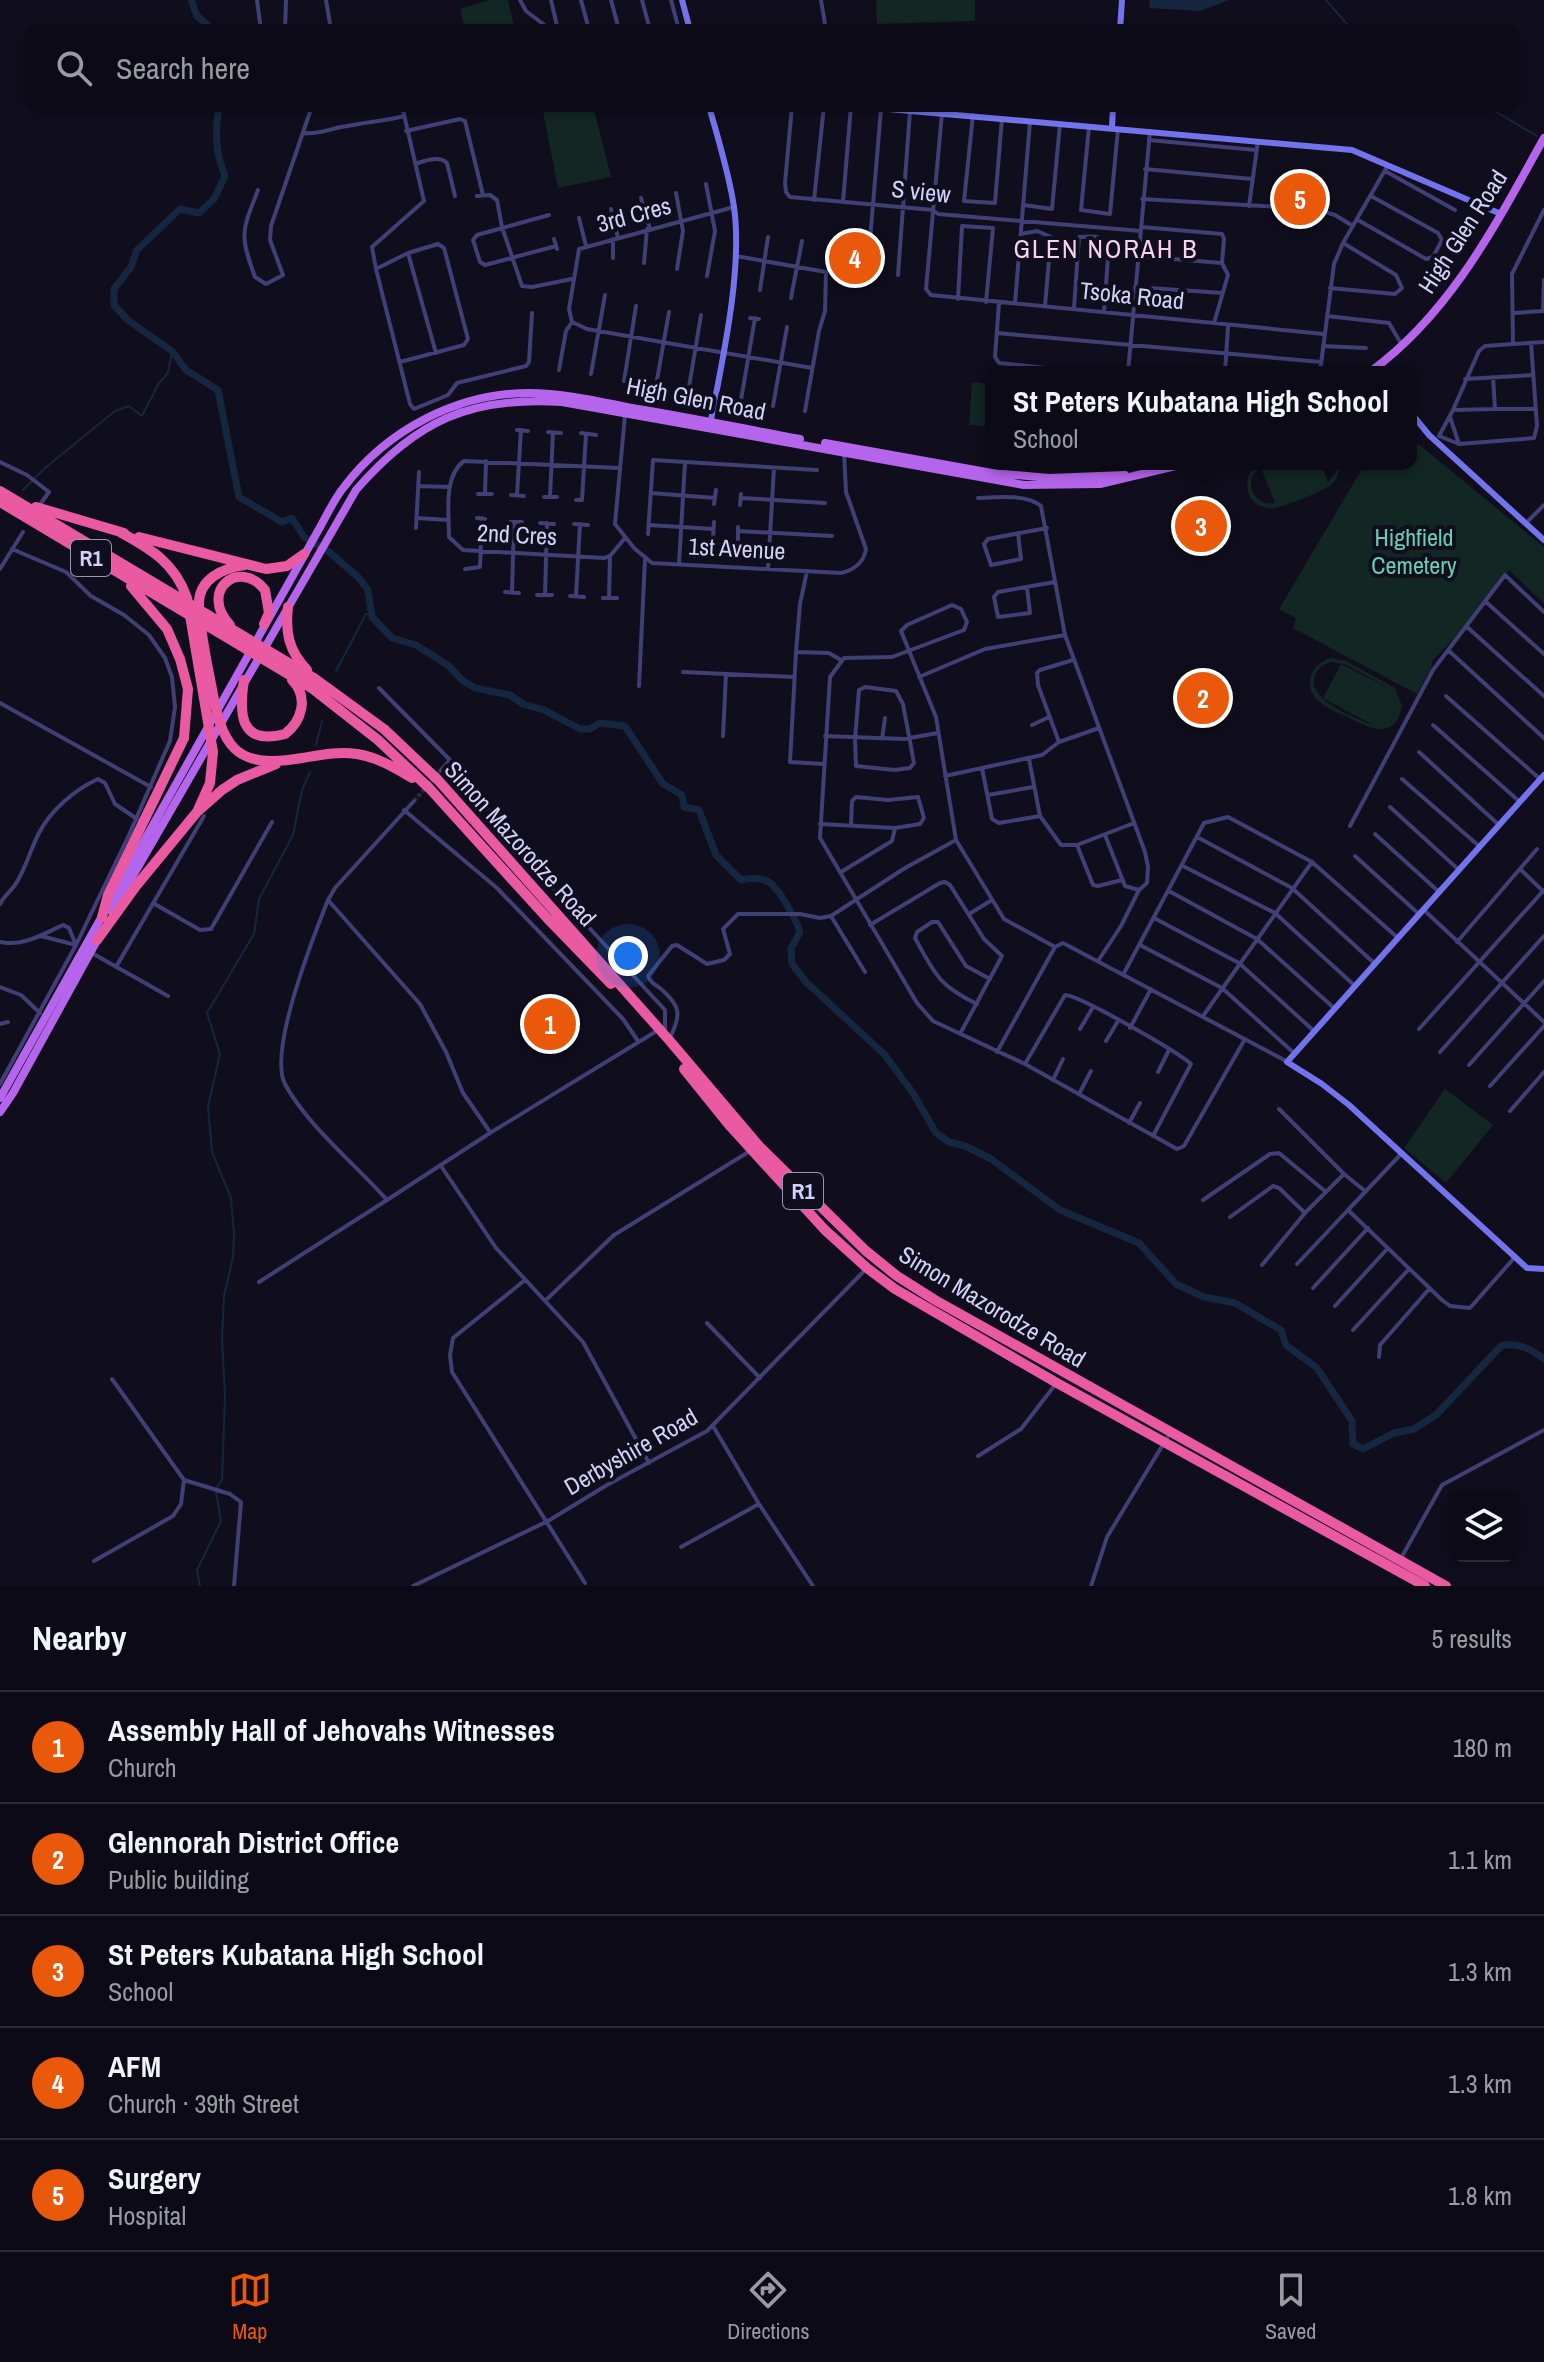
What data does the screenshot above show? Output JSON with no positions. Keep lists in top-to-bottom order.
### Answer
{
  "streets": {
    "highway": ["R1", "Simon Mazorodze Road"],
    "main road": ["High Glen Road"],
    "street": [
      "S view",
      "3rd Cres",
      "Tsoka Road",
      "2nd Cres",
      "1st Avenue",
      "Derbyshire Road"
    ]
  },
  "crossings": [
    ["S view", "Tsoka Road"],
    ["High Glen Road", "1st Avenue"],
    ["R1", "Simon Mazorodze Road"],
    ["Simon Mazorodze Road", "Derbyshire Road"]
  ],
  "districts": ["GLEN NORAH B"],
  "parks": ["Highfield Cemetery"],
  "page": {
    "search": "Search here",
    "pins": [
      "5",
      "4",
      "3",
      "2",
      "1"
    ],
    "popup": ["St Peters Kubatana High School", "School"],
    "heading": ["Nearby", "5 results"],
    "list": [
      {
        "mark": "1",
        "name": "Assembly Hall of Jehovahs Witnesses",
        "note": "Church",
        "value": "180 m"
      },
      {
        "mark": "2",
        "name": "Glennorah District Office",
        "note": "Public building",
        "value": "1.1 km"
      },
      {
        "mark": "3",
        "name": "St Peters Kubatana High School",
        "note": "School",
        "value": "1.3 km"
      },
      {
        "mark": "4",
        "name": "AFM",
        "note": "Church · 39th Street",
        "value": "1.3 km"
      },
      {
        "mark": "5",
        "name": "Surgery",
        "note": "Hospital",
        "value": "1.8 km"
      }
    ],
    "nav": ["Map", "Directions", "Saved"]
  }
}
